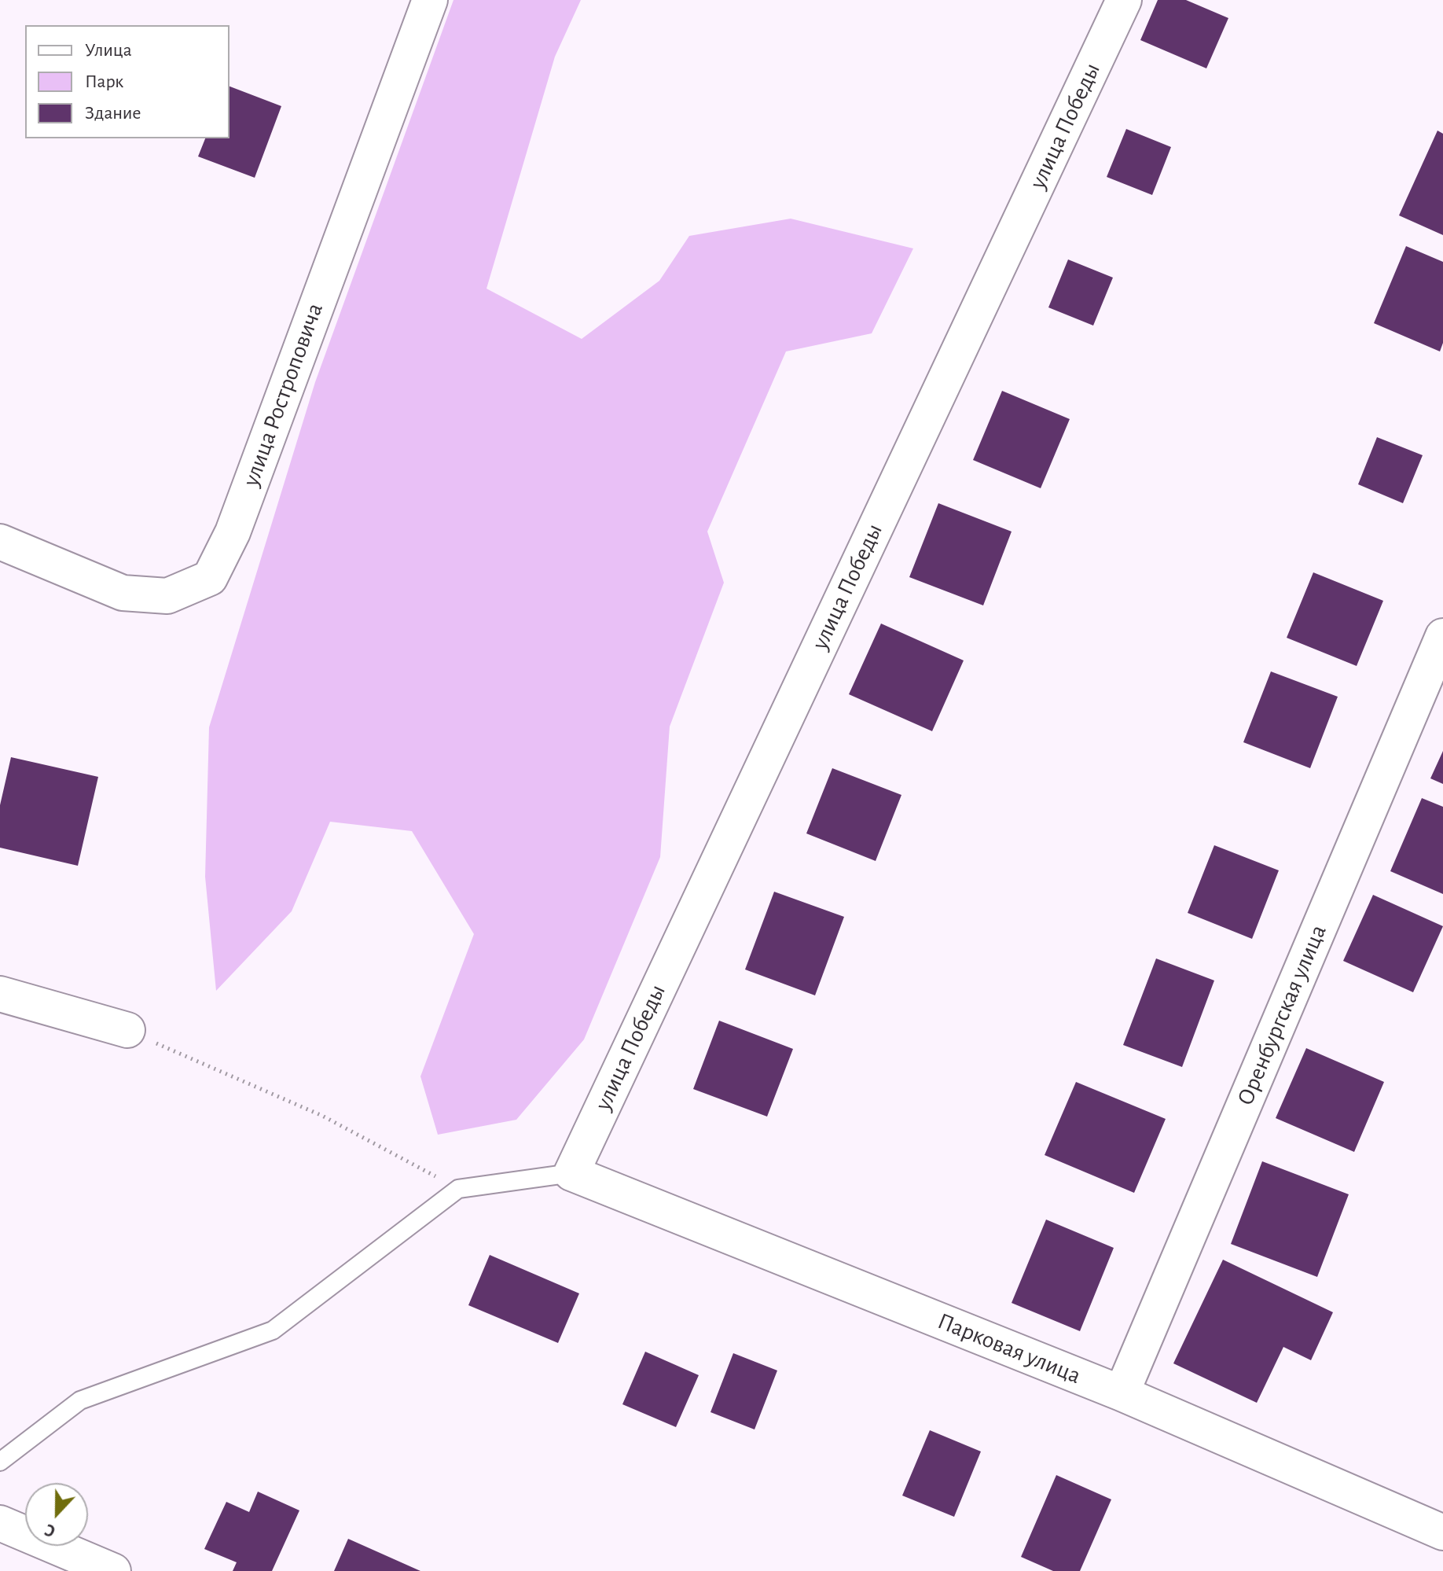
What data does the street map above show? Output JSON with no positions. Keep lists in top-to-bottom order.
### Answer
{
  "streets": {
    "street": [
      "улица Победы",
      "улица Ростроповича",
      "Оренбургская улица",
      "Парковая улица"
    ]
  },
  "crossings": [
    ["улица Победы", "Парковая улица"],
    ["Оренбургская улица", "Парковая улица"]
  ],
  "legend": ["Улица", "Парк", "Здание"],
  "north": "bottom"
}
